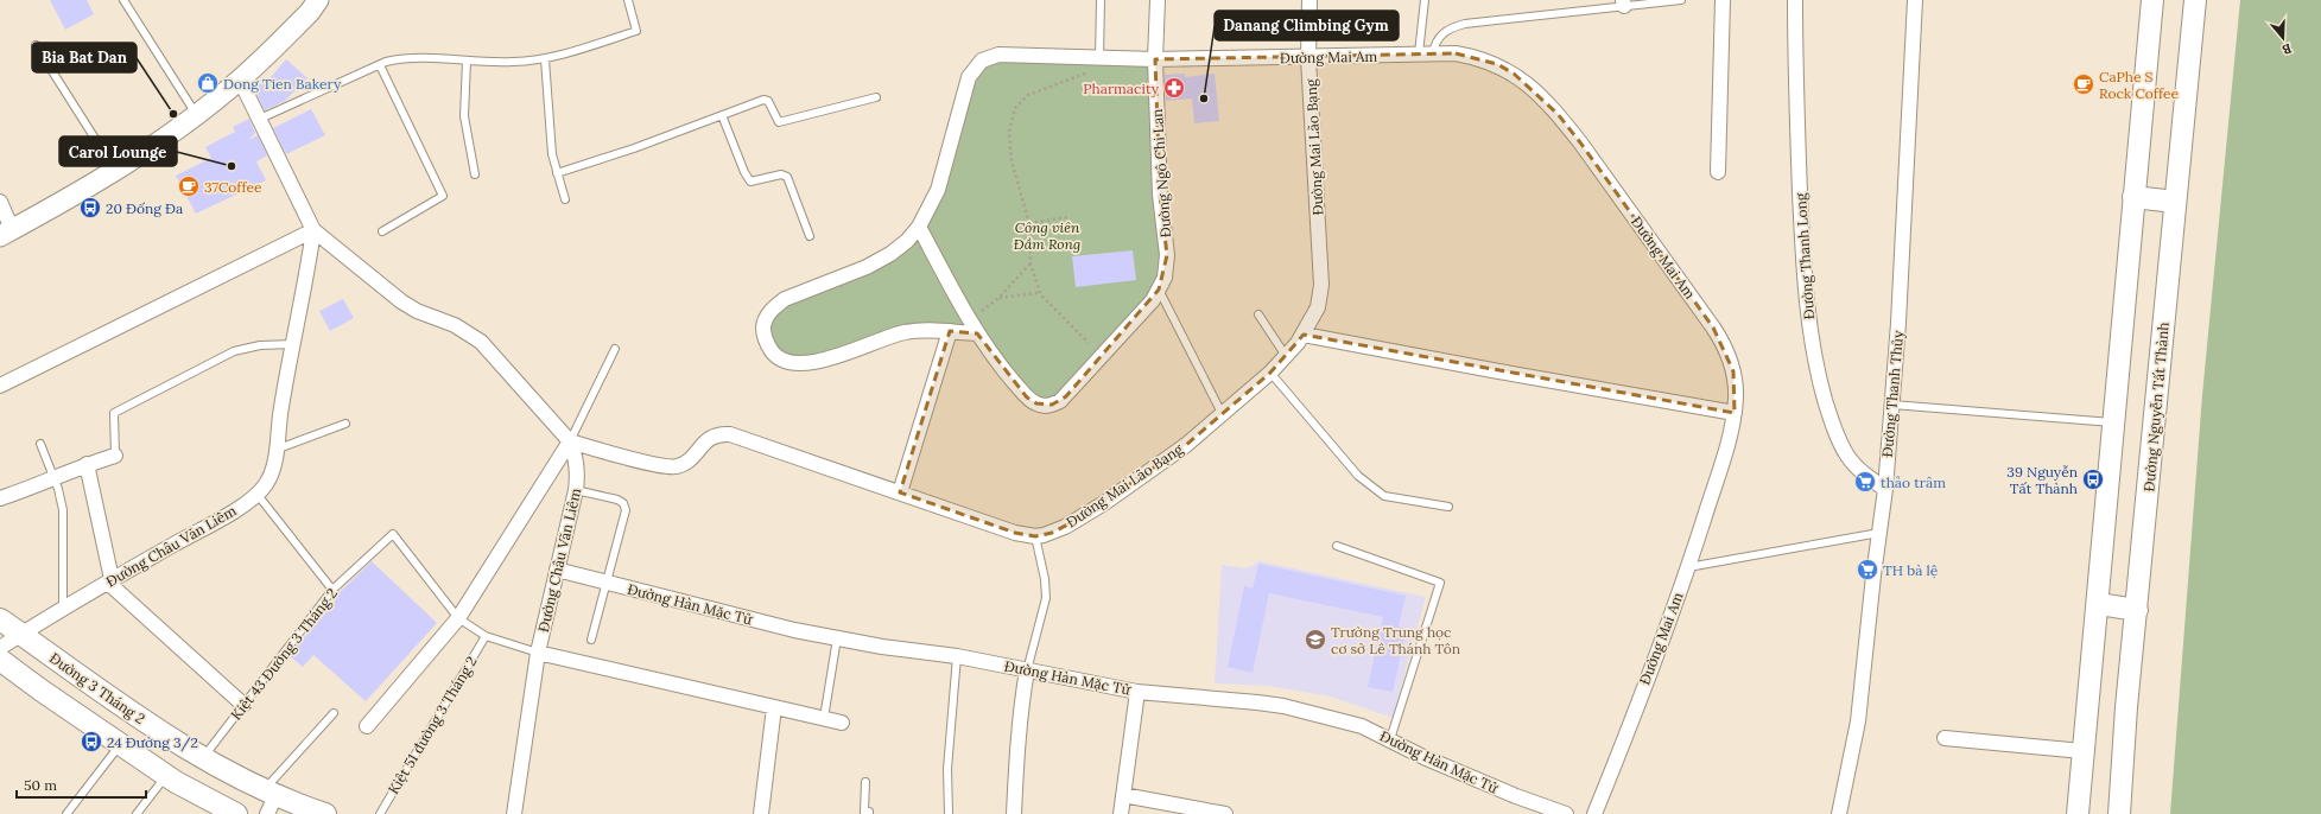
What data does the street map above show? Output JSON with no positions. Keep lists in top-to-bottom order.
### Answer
{
  "streets": {
    "main road": ["Đường Nguyễn Tất Thành", "Đường 3 Tháng 2"],
    "street": [
      "Đường Mai Am",
      "Đường Mai Lão Bạng",
      "Đường Ngô Chi Lan",
      "Đường Thanh Long",
      "Đường Thanh Thủy",
      "Đường Châu Văn Liêm",
      "Đường Hàn Mặc Tử"
    ],
    "lane": ["Kiệt 43 Đường 3 Tháng 2", "Kiệt 51 đường 3 Tháng 2"]
  },
  "crossings": [
    ["Đường Mai Am", "Đường Mai Lão Bạng"],
    ["Đường Mai Am", "Đường Ngô Chi Lan"],
    ["Đường Mai Lão Bạng", "Đường Châu Văn Liêm"],
    ["Đường Thanh Long", "Đường Thanh Thủy"],
    ["Đường Châu Văn Liêm", "Đường Hàn Mặc Tử"],
    ["Đường Châu Văn Liêm", "Đường 3 Tháng 2"],
    ["Kiệt 43 Đường 3 Tháng 2", "Đường 3 Tháng 2"]
  ],
  "parks": ["Công viên Đầm Rong"],
  "places": {
    "shop": ["Dong Tien Bakery"],
    "cafe": ["CaPhe S Rock Coffee", "37Coffee"],
    "pharmacy": ["Pharmacity"],
    "other": ["Danang Climbing Gym", "Bia Bat Dan", "Carol Lounge"],
    "bus stop": ["20 Đống Đa", "39 Nguyễn Tất Thành", "24 Đường 3/2"],
    "supermarket": ["thảo trâm", "TH bà lệ"],
    "school or university": ["Trường Trung học cơ sở Lê Thánh Tôn"]
  },
  "scale_bar": "50 m",
  "north": "bottom"
}
